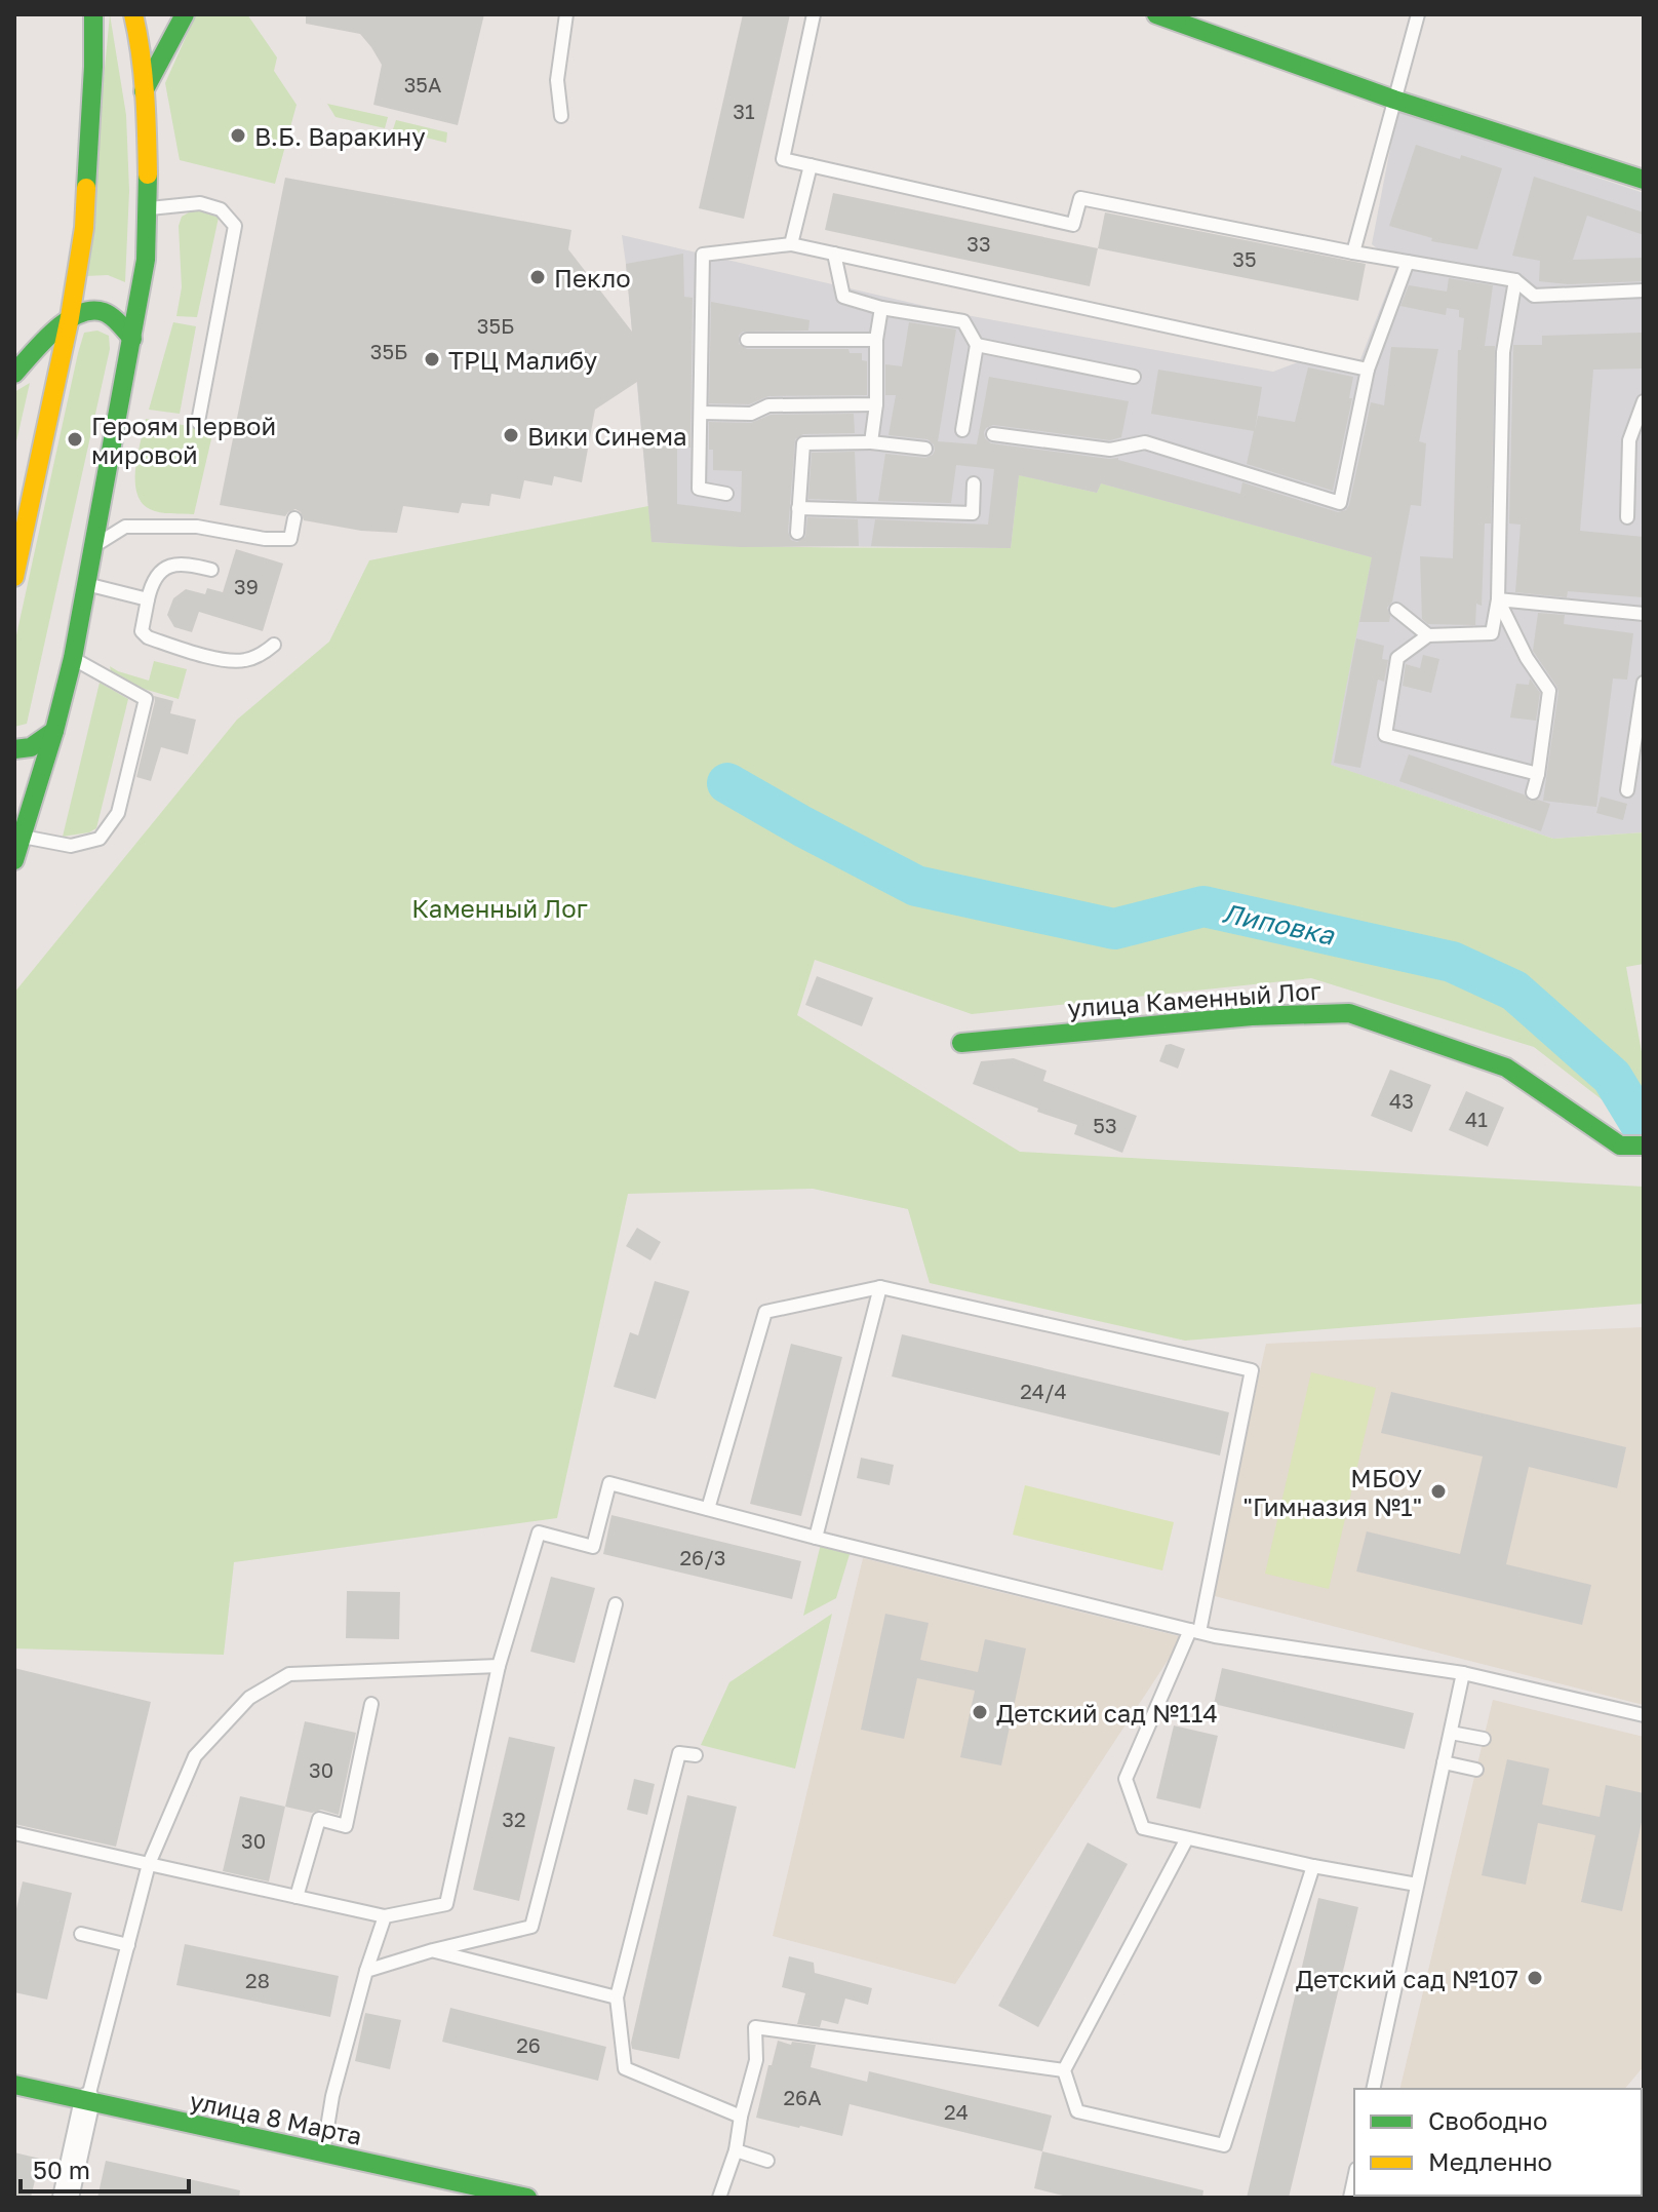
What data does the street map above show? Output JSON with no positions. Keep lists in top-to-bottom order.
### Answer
{
  "streets": {
    "street": ["улица Каменный Лог", "улица 8 Марта"]
  },
  "water": ["Липовка"],
  "parks": ["Каменный Лог"],
  "places": [
    "В.Б. Варакину",
    "Пекло",
    "ТРЦ Малибу",
    "Вики Синема",
    "Героям Первой мировой",
    "МБОУ \"Гимназия №1\"",
    "Детский сад №114",
    "Детский сад №107"
  ],
  "house_numbers": [
    "35А",
    "31",
    "33",
    "35",
    "35Б",
    "35Б",
    "39",
    "43",
    "41",
    "53",
    "24/4",
    "26/3",
    "30",
    "32",
    "30",
    "28",
    "26",
    "26А",
    "24"
  ],
  "legend": ["Свободно", "Медленно"],
  "scale_bar": "50 m"
}
